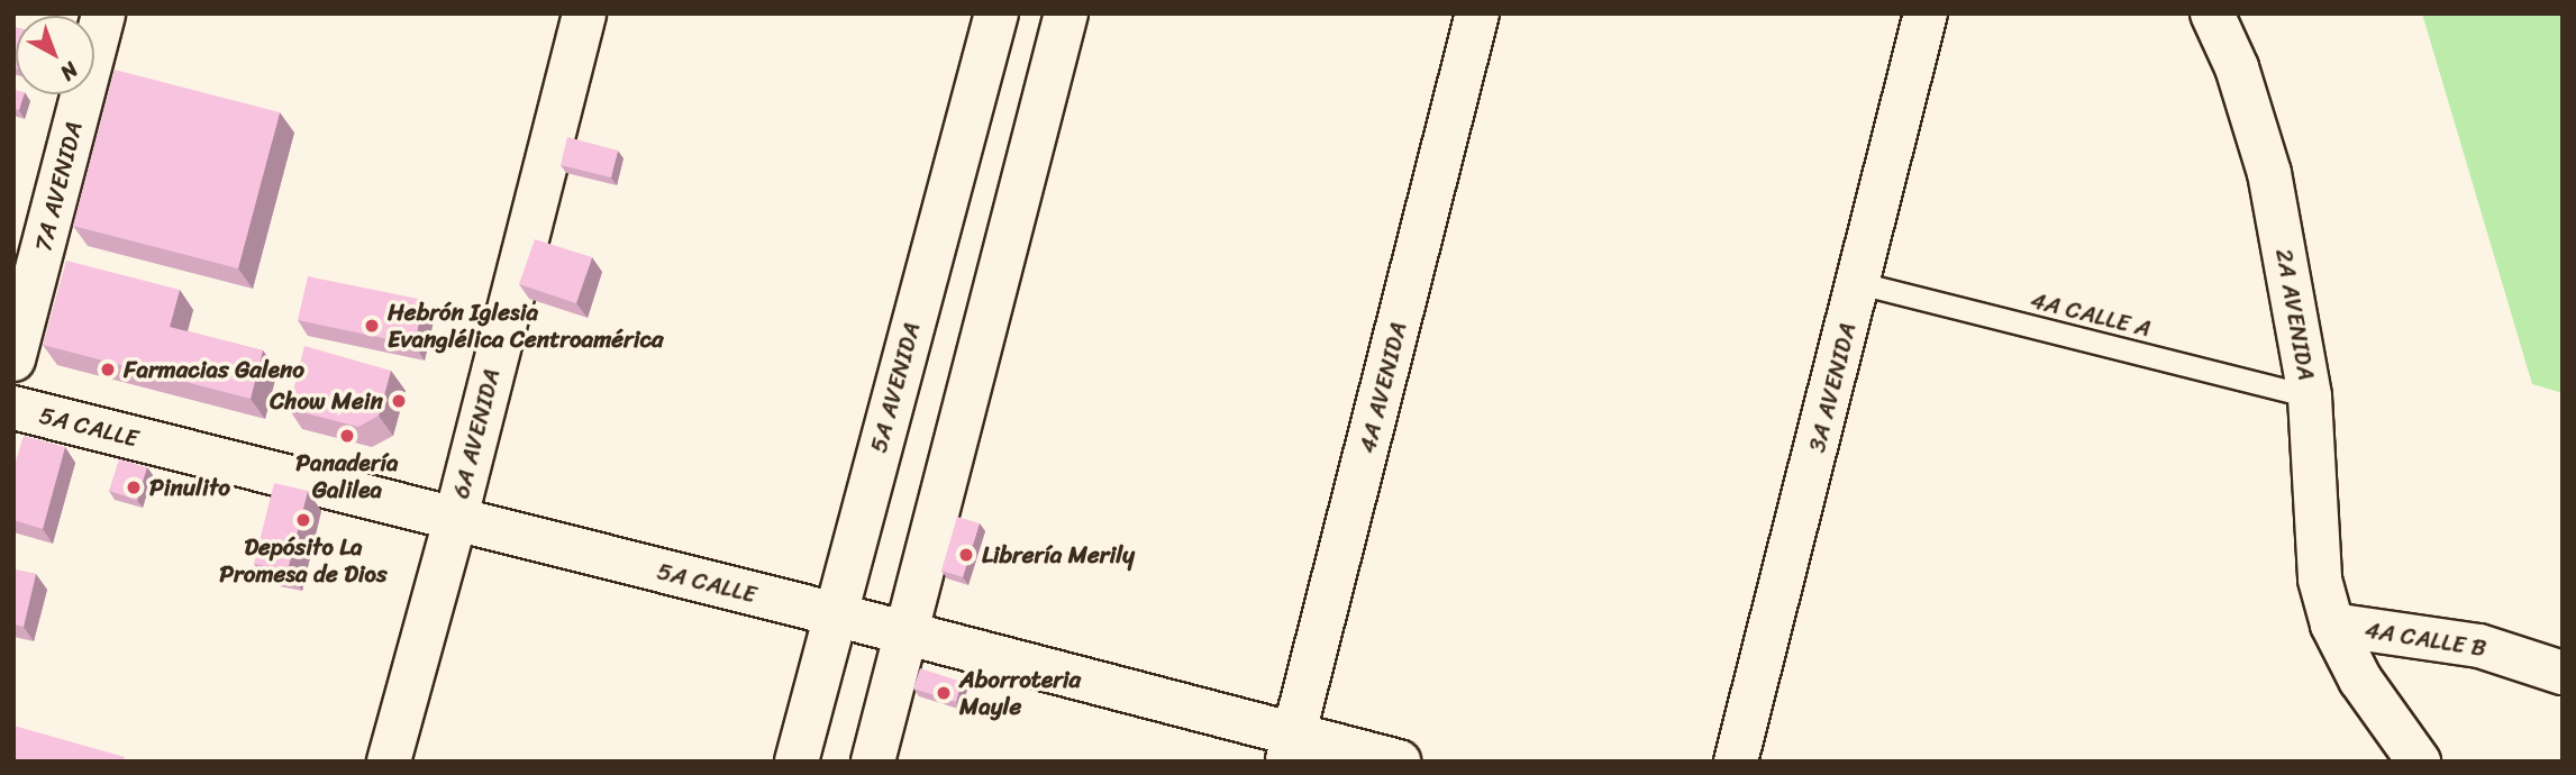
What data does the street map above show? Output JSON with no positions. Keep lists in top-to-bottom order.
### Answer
{
  "streets": {
    "street": [
      "7A AVENIDA",
      "2A AVENIDA",
      "5A AVENIDA",
      "4A AVENIDA",
      "3A AVENIDA",
      "5A CALLE",
      "6A AVENIDA",
      "4A CALLE B"
    ],
    "lane": ["4A CALLE A"]
  },
  "crossings": [
    ["4A CALLE A", "2A AVENIDA"],
    ["4A CALLE A", "3A AVENIDA"],
    ["2A AVENIDA", "4A CALLE B"],
    ["5A AVENIDA", "5A CALLE"],
    ["4A AVENIDA", "5A CALLE"],
    ["5A CALLE", "6A AVENIDA"]
  ],
  "places": [
    "Hebrón Iglesia Evanglélica Centroamérica",
    "Farmacias Galeno",
    "Chow Mein",
    "Panadería Galilea",
    "Pinulito",
    "Depósito La Promesa de Dios",
    "Librería Merily",
    "Aborroteria Mayle"
  ],
  "north": "bottom right"
}
